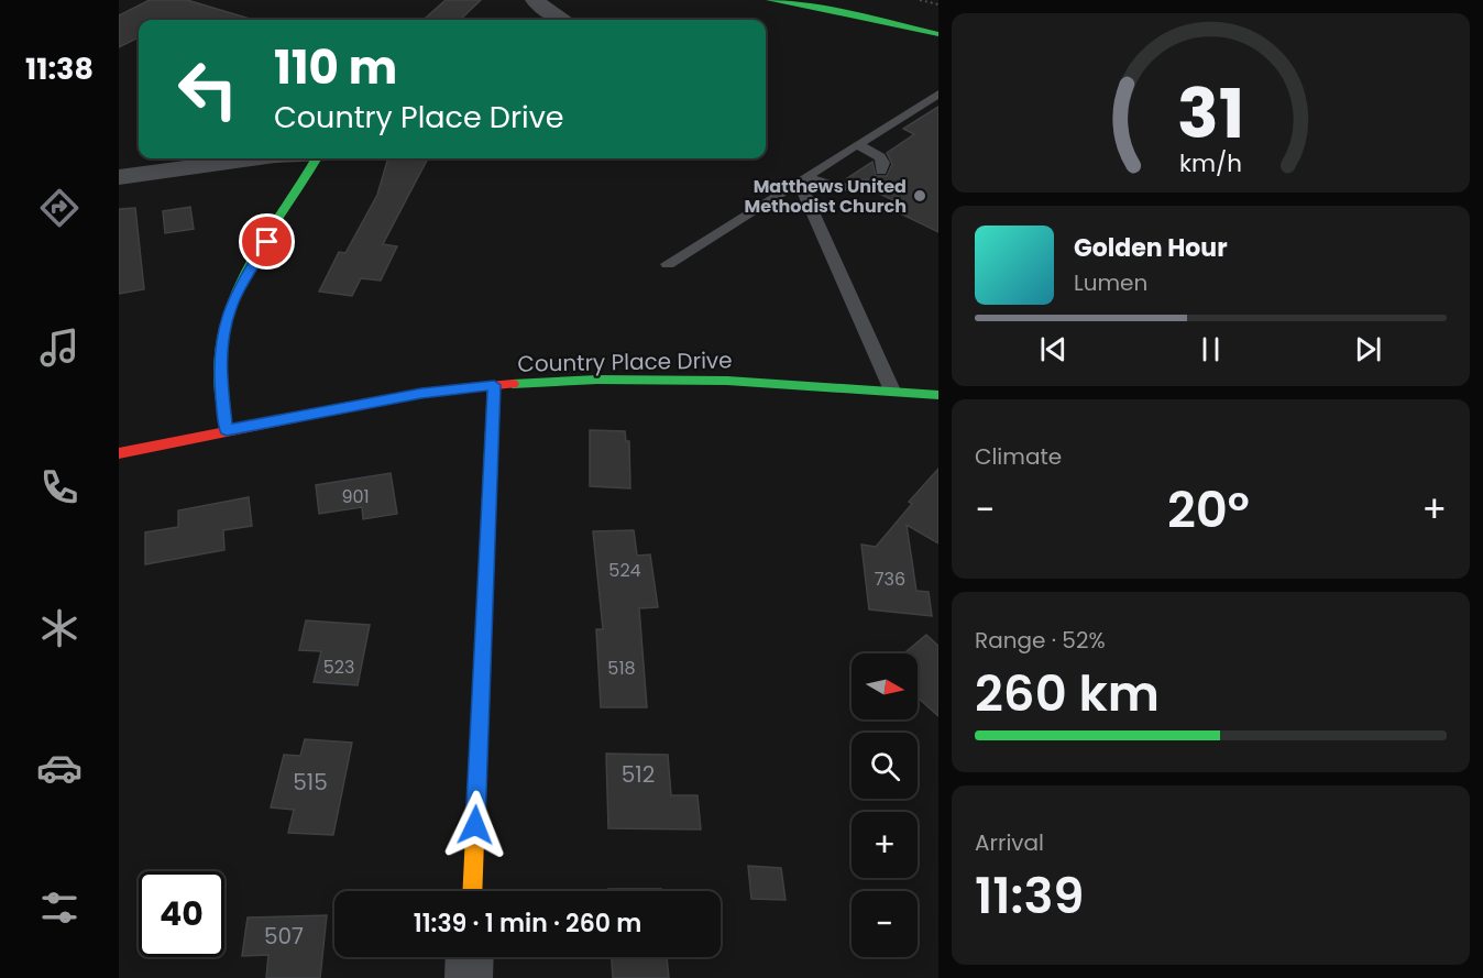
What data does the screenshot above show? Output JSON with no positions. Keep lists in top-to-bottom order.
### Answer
{
  "streets": {
    "street": ["Country Place Drive"]
  },
  "places": ["Matthews United Methodist Church"],
  "house_numbers": [
    "901",
    "524",
    "736",
    "523",
    "518",
    "512",
    "515",
    "507"
  ],
  "north": "right",
  "page": {
    "tabs": "11:38",
    "turn": ["110 m", "Country Place Drive"],
    "song": ["Golden Hour", "Lumen"],
    "tile": [
      "Climate",
      ["Range · 52%", "260 km"],
      ["Arrival", "11:39"]
    ],
    "heat": ["−", "20°", "+"],
    "map_buttons": ["+", "−"],
    "limit": "40",
    "trip": "11:39 · 1 min · 260 m",
    "gauge": ["31", "km/h"]
  }
}
